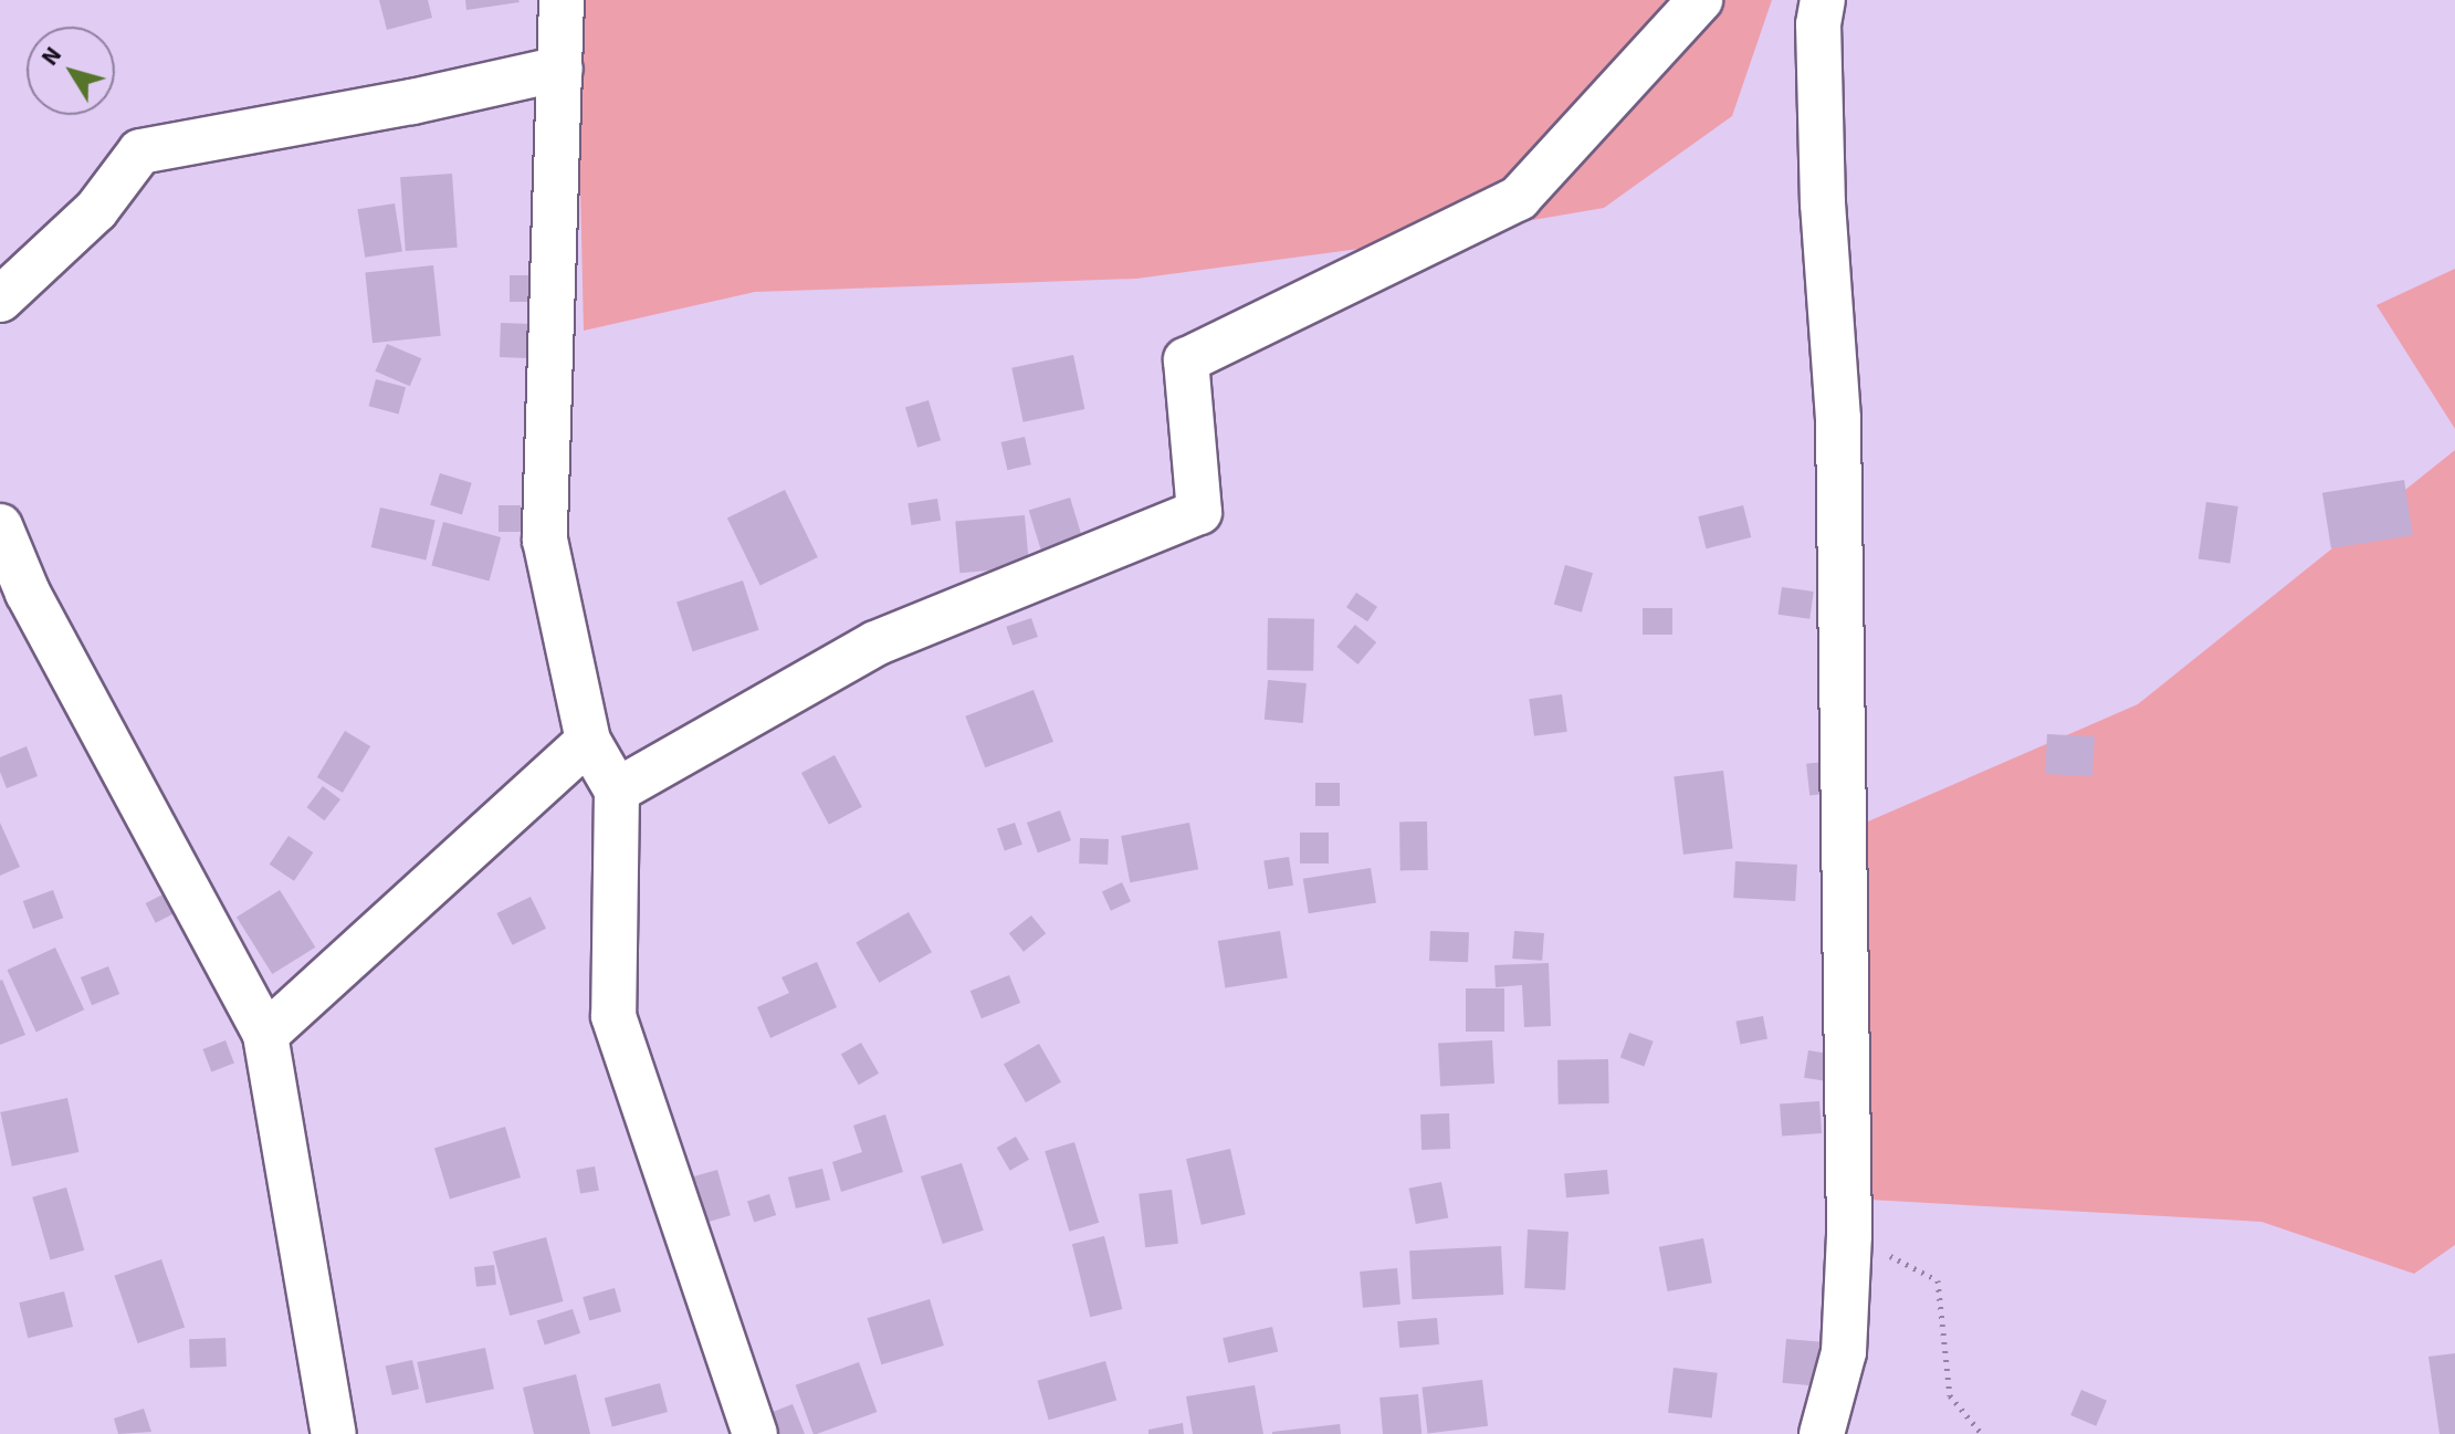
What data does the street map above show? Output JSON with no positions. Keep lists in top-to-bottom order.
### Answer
{
  "north": "top left"
}
